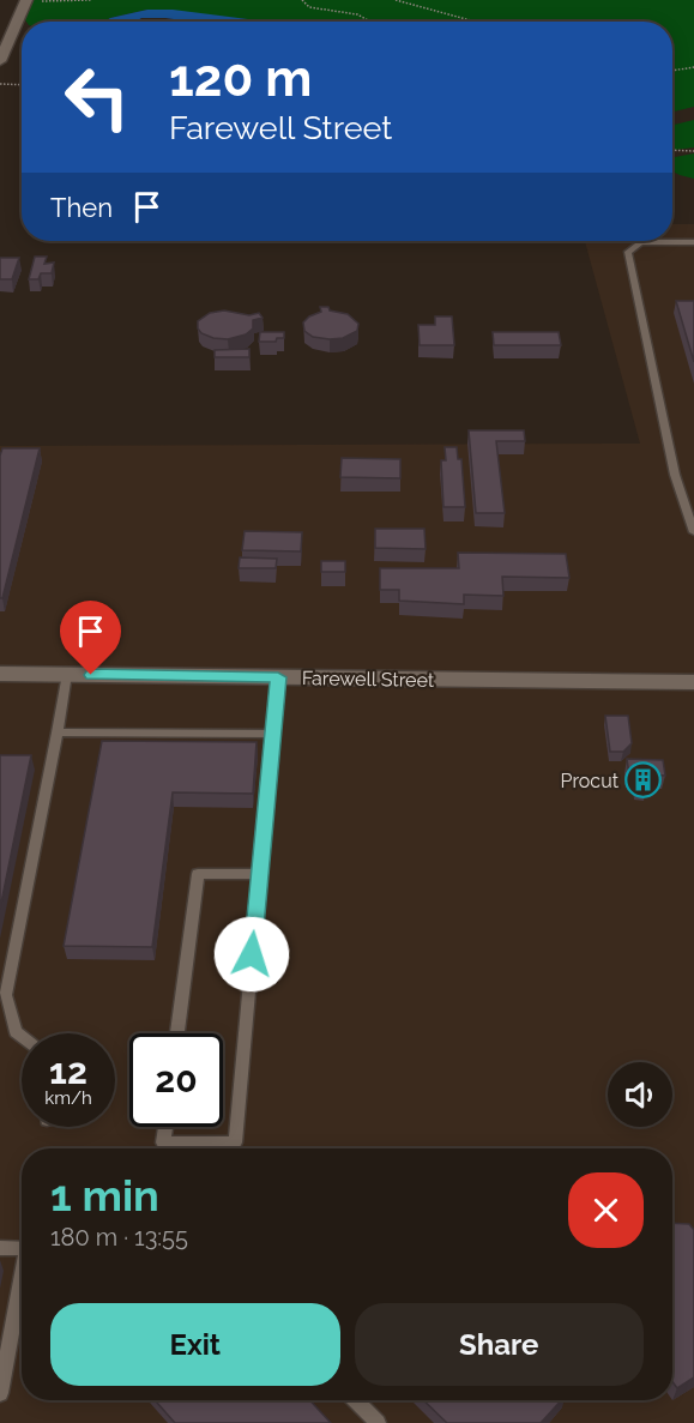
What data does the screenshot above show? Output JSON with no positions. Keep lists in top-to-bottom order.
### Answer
{
  "streets": {
    "street": ["Farewell Street"]
  },
  "places": {
    "building": ["Procut"]
  },
  "page": {
    "turn": ["120 m", "Farewell Street"],
    "then": "Then",
    "speed": "12 km/h",
    "limit": "20",
    "heading": ["1 min", "180 m · 13:55"],
    "buttons": ["Exit", "Share"]
  }
}
